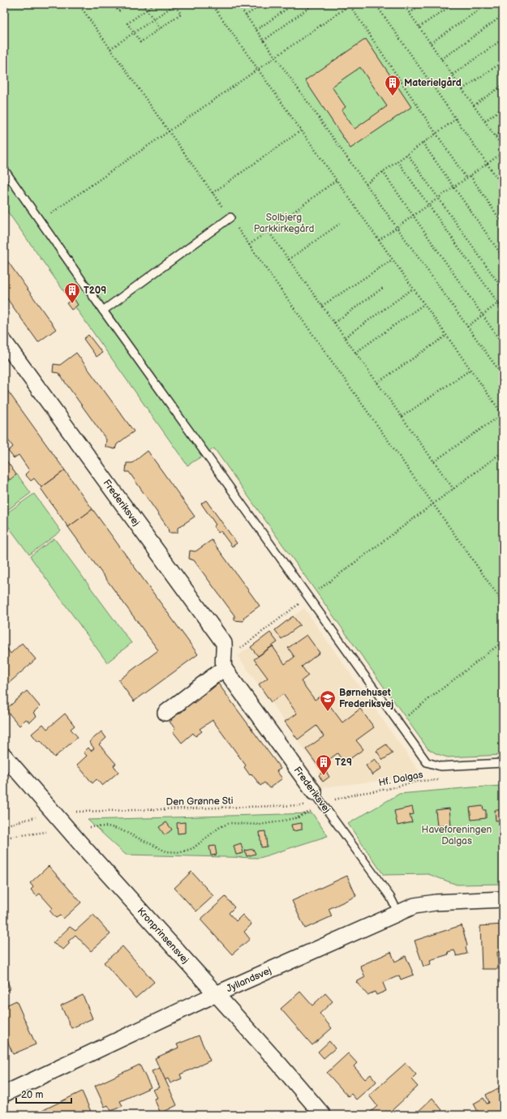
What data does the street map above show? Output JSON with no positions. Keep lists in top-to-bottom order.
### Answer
{
  "streets": {
    "street": ["Frederiksvej", "Kronprinsensvej", "Jyllandsvej"],
    "path": ["Hf. Dalgas", "Den Grønne Sti"]
  },
  "crossings": [
    ["Frederiksvej", "Hf. Dalgas"],
    ["Frederiksvej", "Den Grønne Sti"],
    ["Frederiksvej", "Jyllandsvej"],
    ["Hf. Dalgas", "Den Grønne Sti"],
    ["Kronprinsensvej", "Jyllandsvej"]
  ],
  "parks": ["Solbjerg Parkkirkegård", "Haveforeningen Dalgas"],
  "places": {
    "building": ["Materielgård", "T209", "T29"],
    "school or university": ["Børnehuset Frederiksvej"]
  },
  "scale_bar": "20 m"
}
